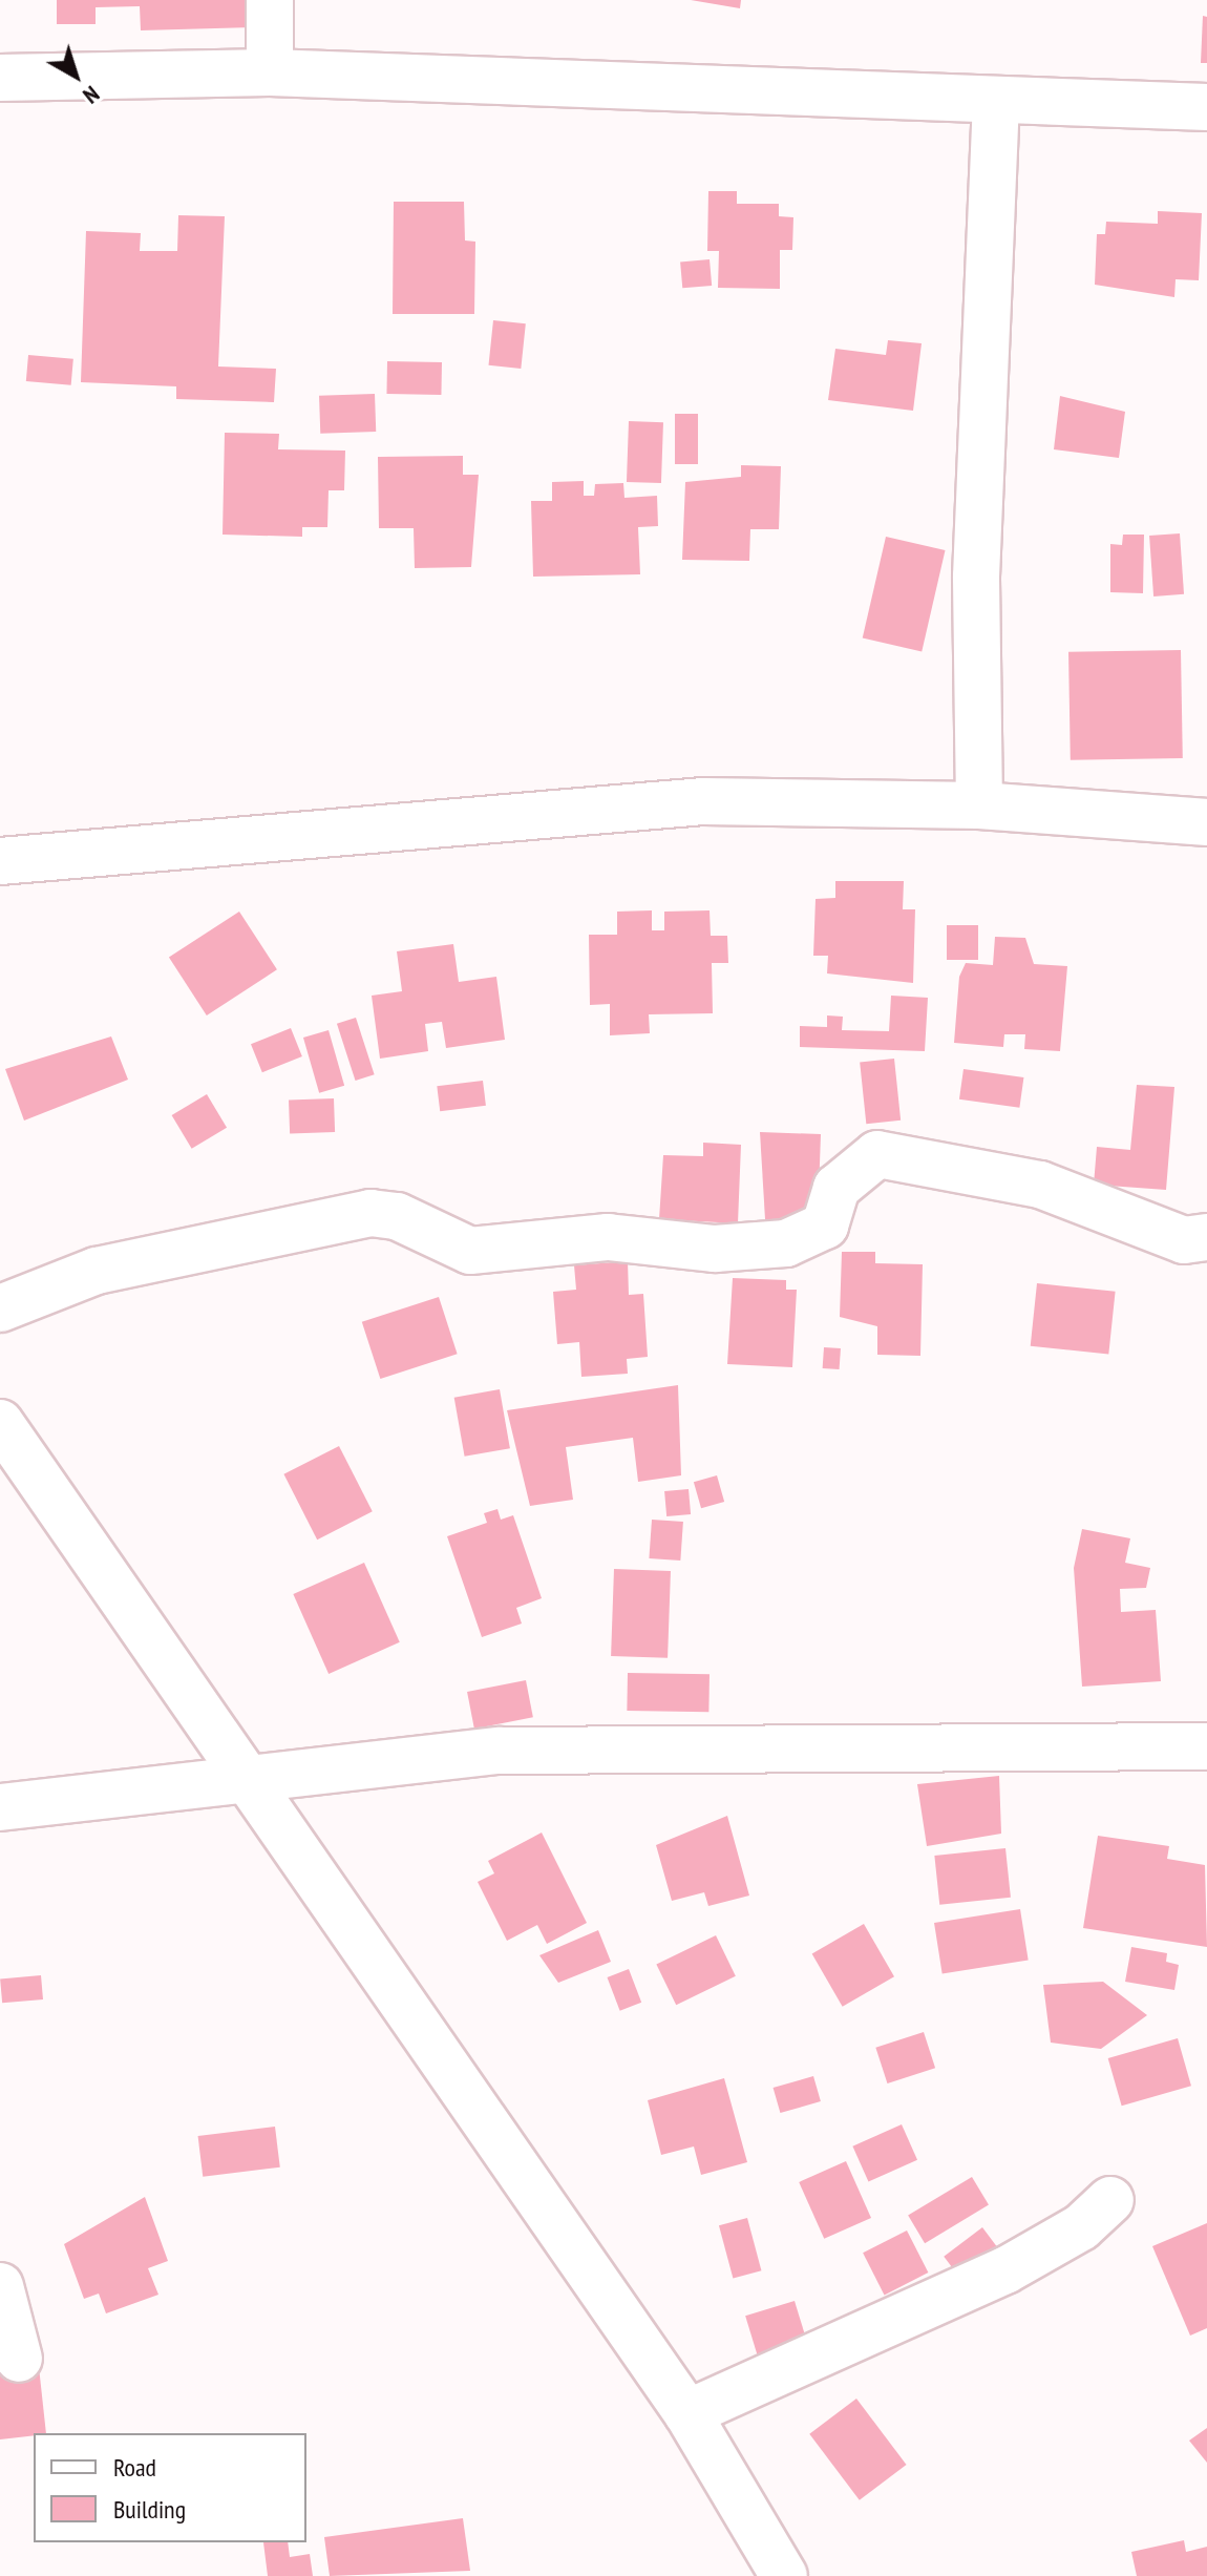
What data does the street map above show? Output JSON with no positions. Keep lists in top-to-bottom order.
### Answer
{
  "legend": ["Road", "Building"],
  "north": "bottom right"
}
